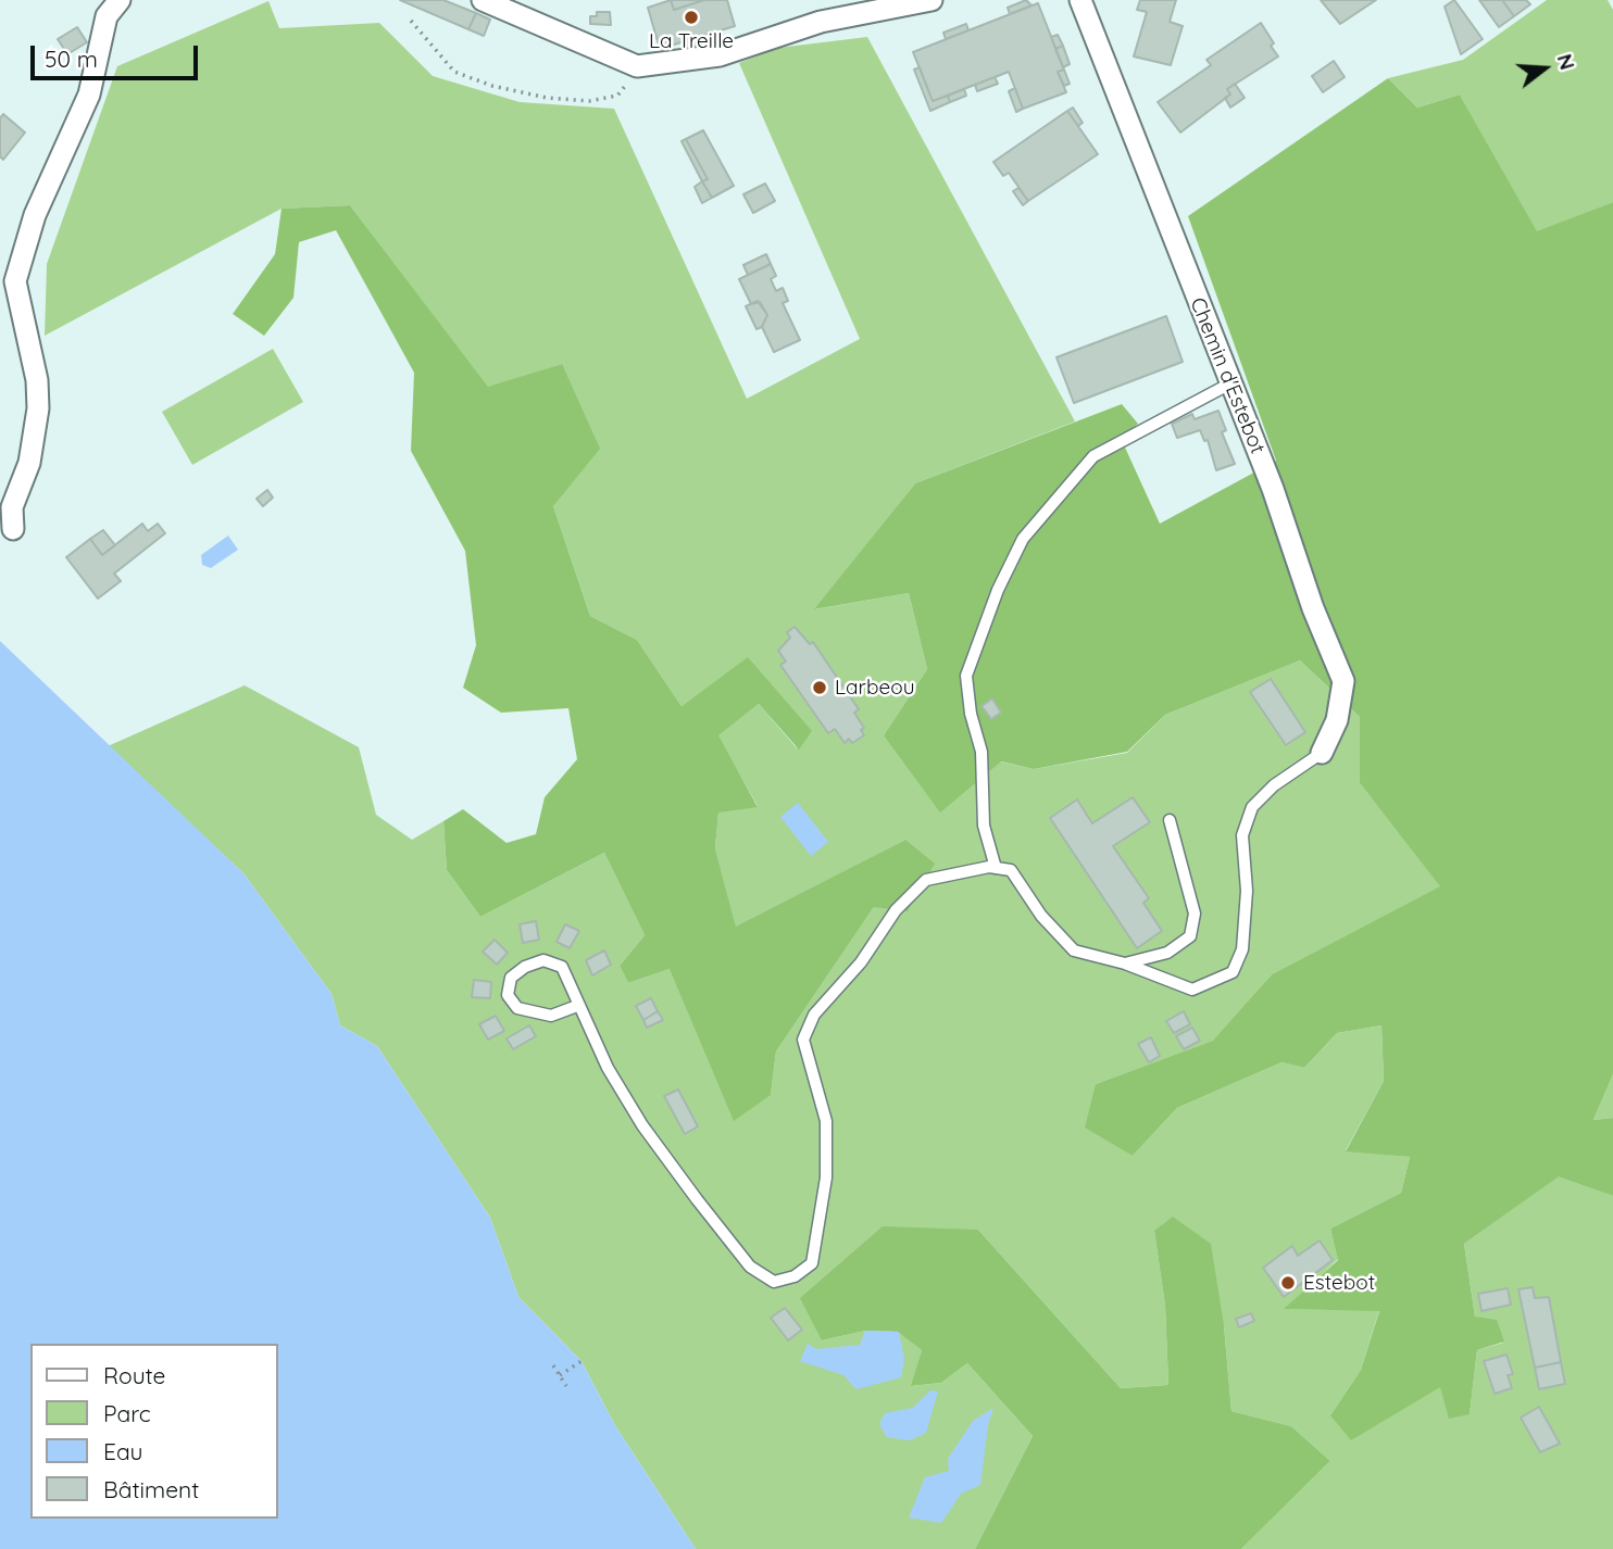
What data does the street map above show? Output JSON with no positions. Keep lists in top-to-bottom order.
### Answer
{
  "streets": {
    "street": ["Chemin d'Estebot"]
  },
  "places": ["La Treille", "Larbeou", "Estebot"],
  "legend": [
    "Route",
    "Parc",
    "Eau",
    "Bâtiment"
  ],
  "scale_bar": "50 m",
  "north": "right"
}
